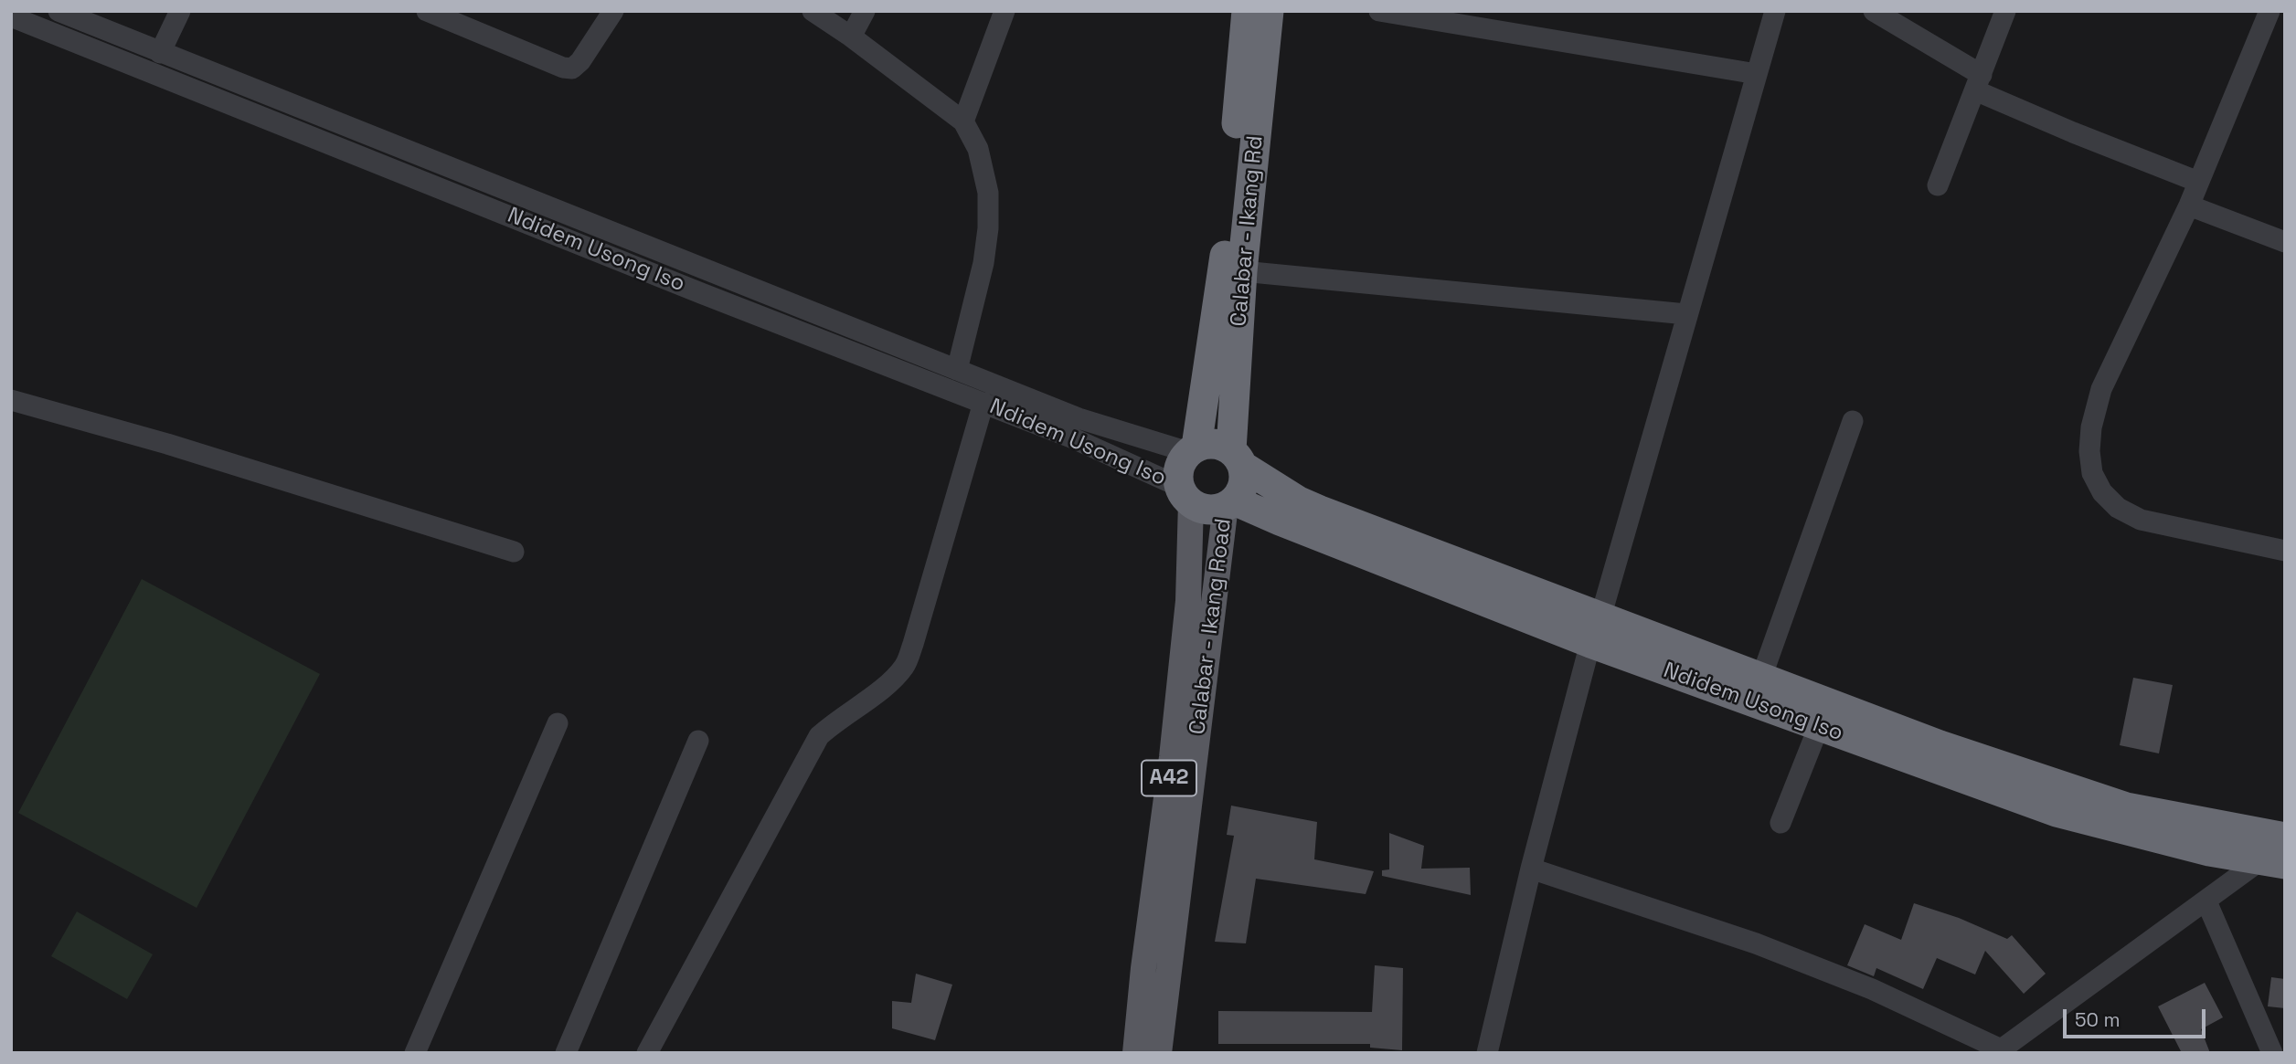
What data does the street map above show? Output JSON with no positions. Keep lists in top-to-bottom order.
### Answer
{
  "streets": {
    "highway": ["Calabar - Ikang Rd", "Ndidem Usong Iso"],
    "main road": ["Calabar - Ikang Road", "A42"]
  },
  "crossings": [
    ["Calabar - Ikang Rd", "Ndidem Usong Iso"],
    ["Calabar - Ikang Rd", "Calabar - Ikang Road"],
    ["Ndidem Usong Iso", "Calabar - Ikang Road"]
  ],
  "scale_bar": "50 m"
}
